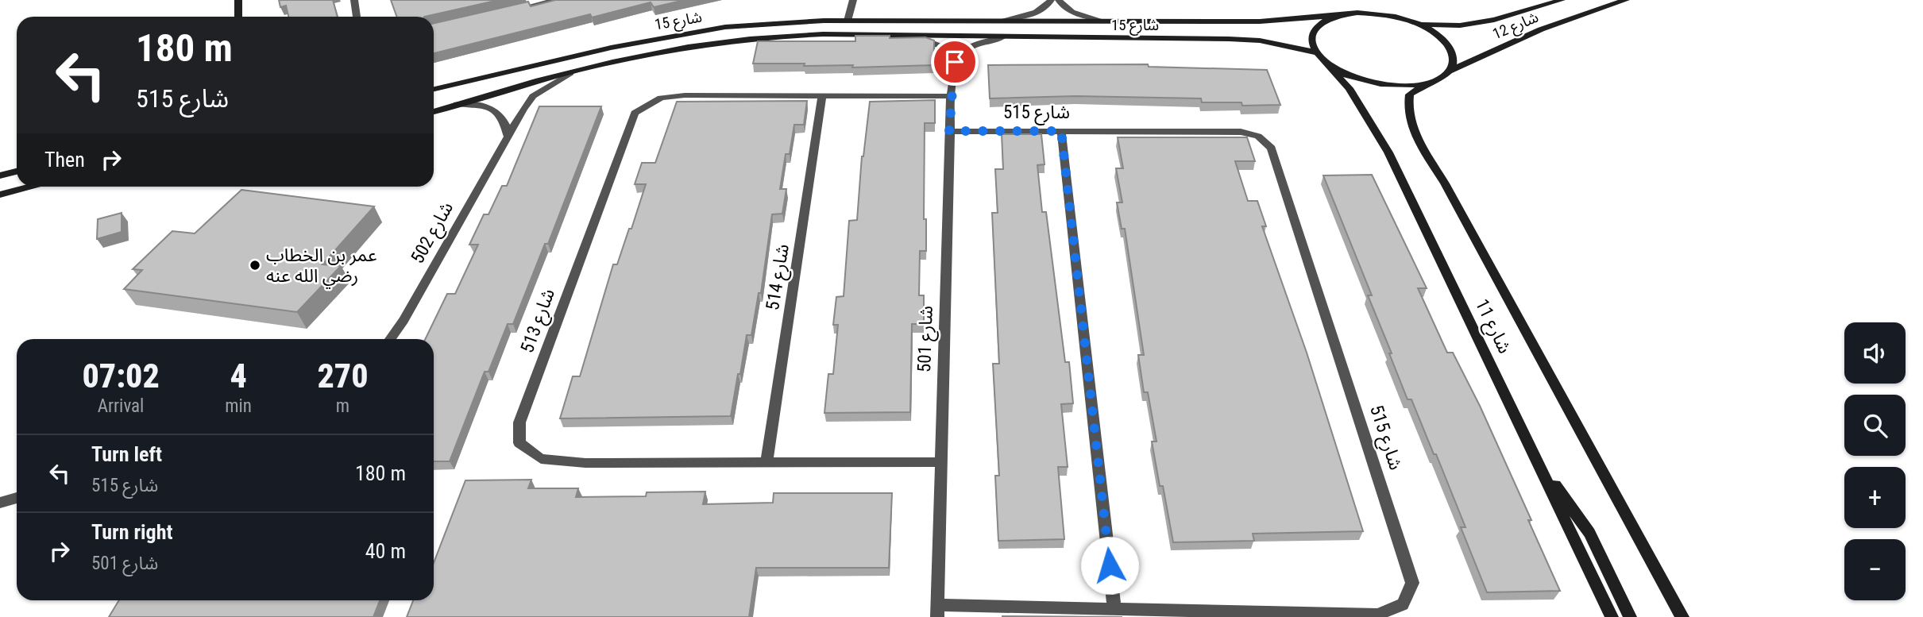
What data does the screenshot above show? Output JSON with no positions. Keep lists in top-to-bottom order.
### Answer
{
  "streets": {
    "street": [
      "شارع 15",
      "شارع 12",
      "شارع 515",
      "شارع 502",
      "شارع 514",
      "شارع 513",
      "شارع 11",
      "شارع 501"
    ]
  },
  "crossings": [
    ["شارع 15", "شارع 12"],
    ["شارع 15", "شارع 502"],
    ["شارع 15", "شارع 11"],
    ["شارع 12", "شارع 11"],
    ["شارع 515", "شارع 501"],
    ["شارع 514", "شارع 513"],
    ["شارع 513", "شارع 501"]
  ],
  "places": ["عمر بن الخطاب رضي الله عنه"],
  "page": {
    "turn": ["180 m", "شارع 515"],
    "then": "Then",
    "map_buttons": ["+", "−"],
    "eta": [
      "07:02",
      "Arrival",
      "4",
      "min",
      "270",
      "m"
    ],
    "list": [
      {
        "name": "Turn left",
        "note": "شارع 515",
        "value": "180 m"
      },
      {
        "name": "Turn right",
        "note": "شارع 501",
        "value": "40 m"
      }
    ]
  }
}
